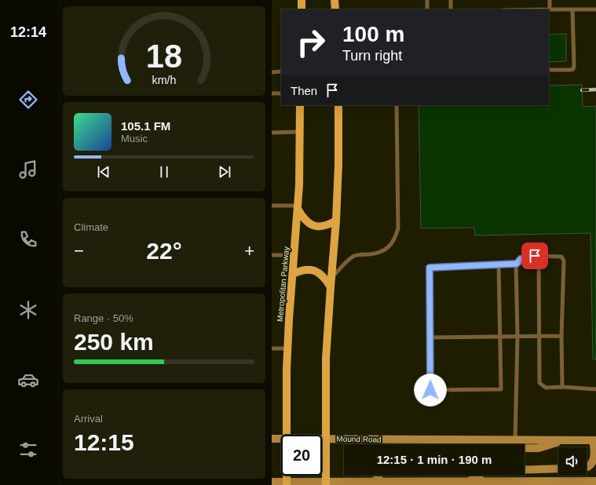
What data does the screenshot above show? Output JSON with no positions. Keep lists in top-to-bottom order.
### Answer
{
  "streets": {
    "main road": ["Metropolitan Parkway", "Mound Road"]
  },
  "page": {
    "tabs": "12:14",
    "turn": ["100 m", "Turn right"],
    "then": "Then",
    "song": ["105.1 FM", "Music"],
    "tile": [
      "Climate",
      ["Range · 50%", "250 km"],
      ["Arrival", "12:15"]
    ],
    "heat": ["−", "22°", "+"],
    "limit": "20",
    "trip": "12:15 · 1 min · 190 m",
    "gauge": ["18", "km/h"]
  }
}
